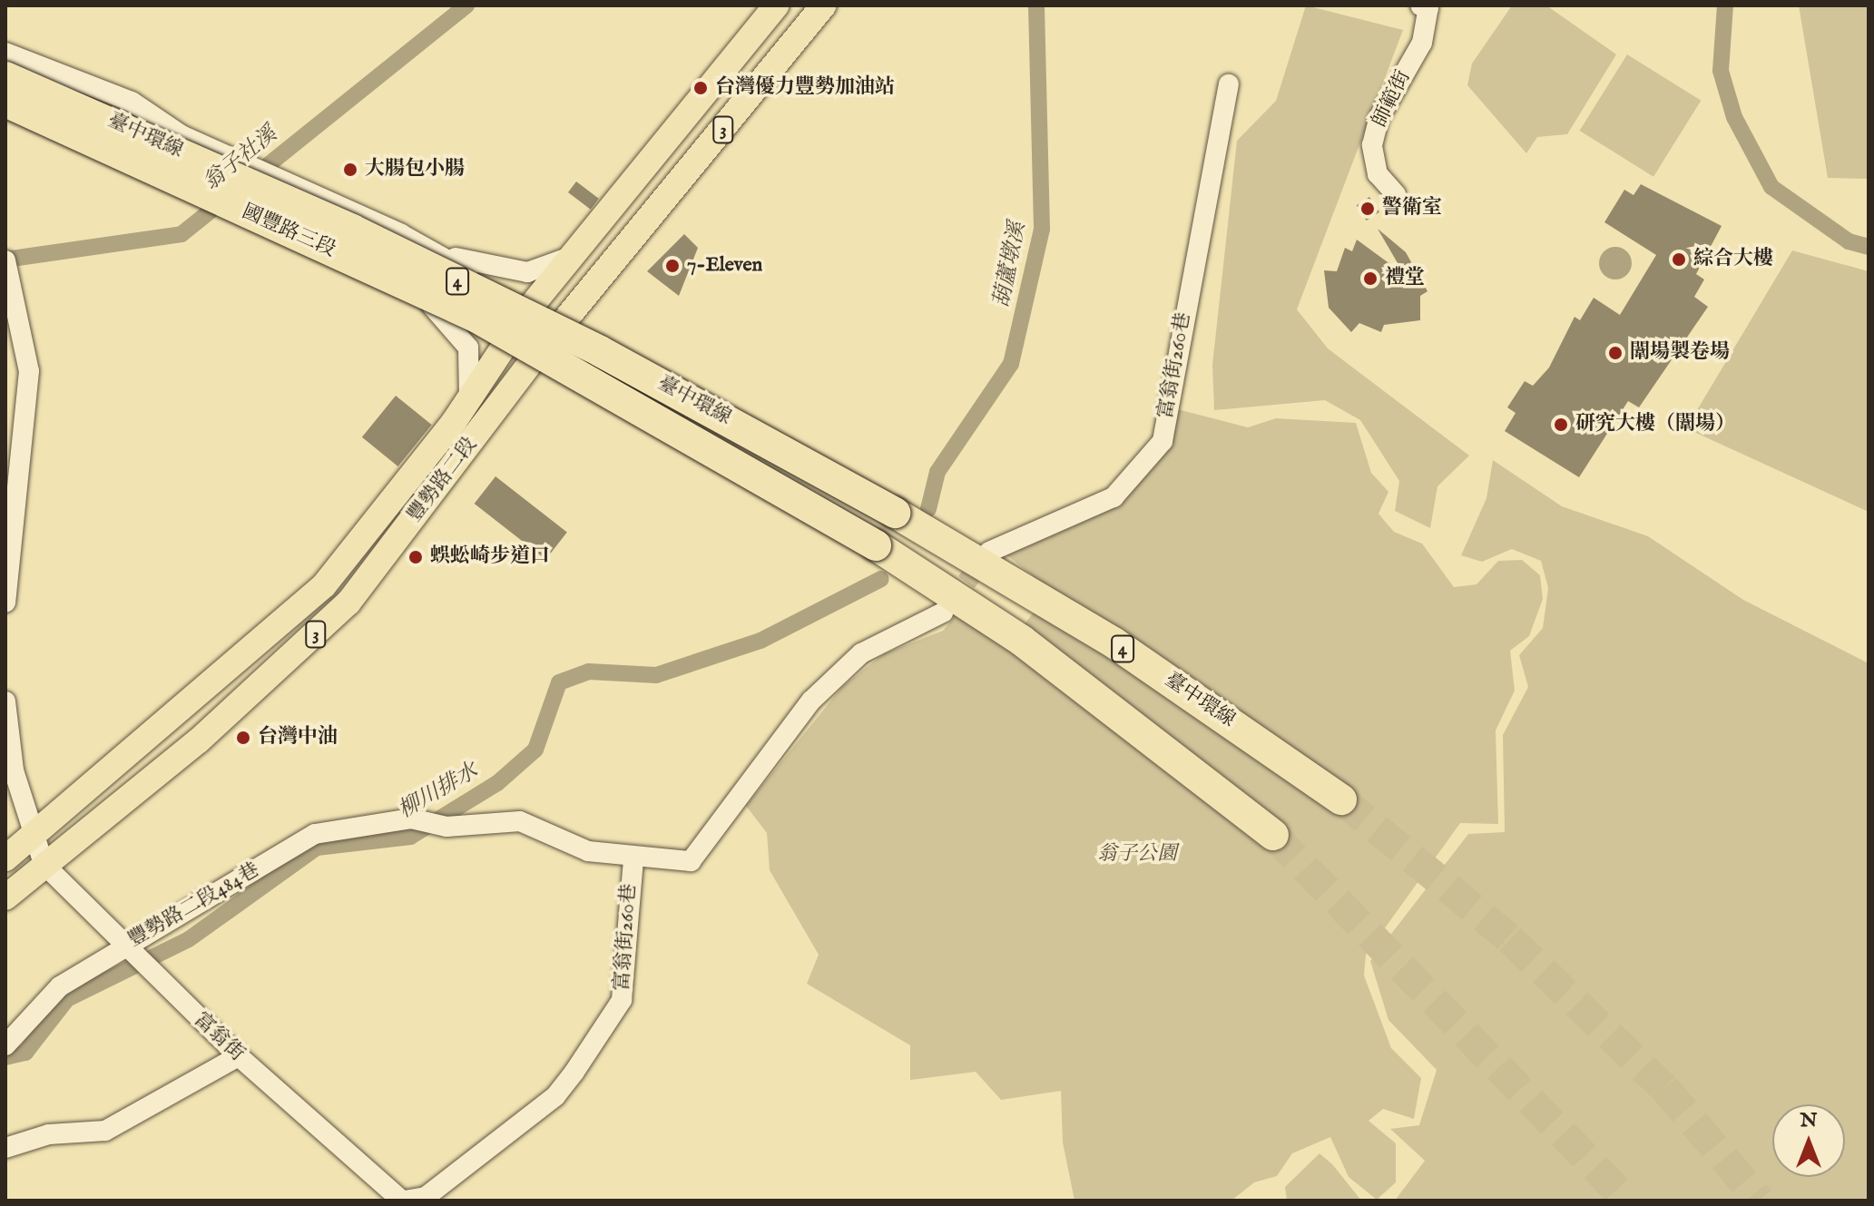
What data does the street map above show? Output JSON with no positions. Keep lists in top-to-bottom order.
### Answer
{
  "streets": {
    "highway": ["臺中環線", "4"],
    "main road": ["3", "豐勢路二段"],
    "street": [
      "師範街",
      "國豐路三段",
      "富翁街260巷",
      "豐勢路二段484巷",
      "富翁街"
    ]
  },
  "crossings": [
    ["臺中環線", "國豐路三段"],
    ["國豐路三段", "豐勢路二段"],
    ["富翁街260巷", "豐勢路二段484巷"],
    ["富翁街260巷", "富翁街"],
    ["豐勢路二段", "富翁街"],
    ["豐勢路二段484巷", "富翁街"]
  ],
  "water": ["翁子社溪", "葫蘆墩溪", "柳川排水"],
  "parks": ["翁子公園"],
  "places": [
    "台灣優力豐勢加油站",
    "大腸包小腸",
    "警衛室",
    "綜合大樓",
    "7-Eleven",
    "禮堂",
    "闈場製卷場",
    "研究大樓（闈場）",
    "蜈蚣崎步道口",
    "台灣中油"
  ],
  "north": "top"
}
